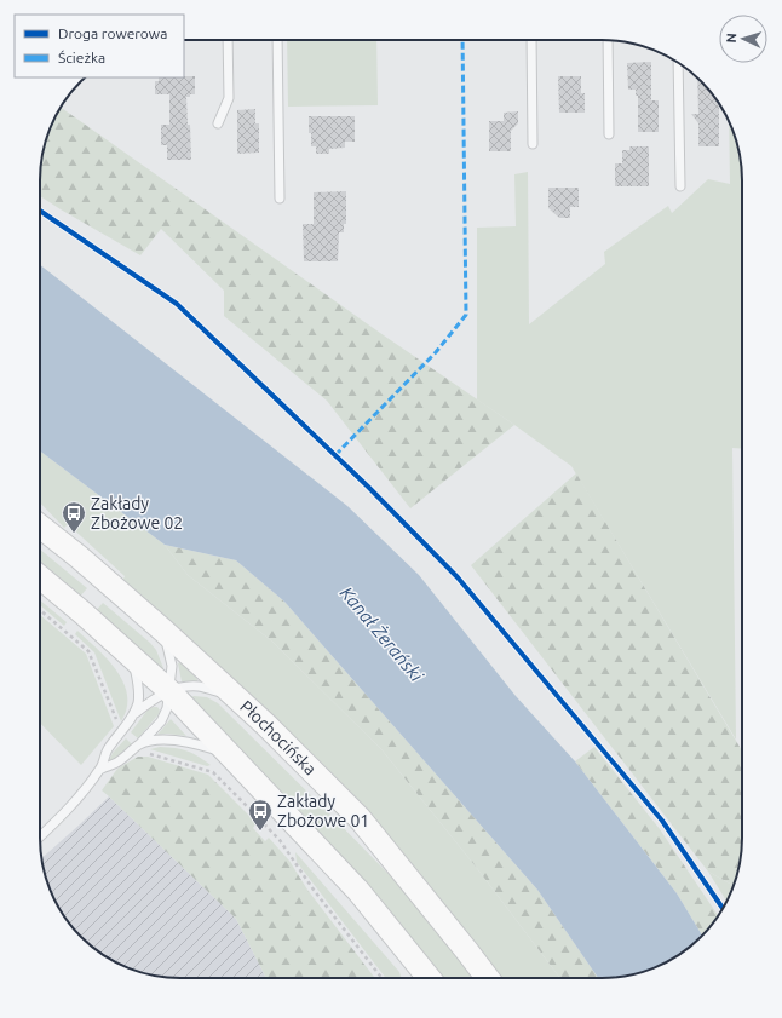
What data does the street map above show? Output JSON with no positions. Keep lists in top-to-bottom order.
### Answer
{
  "streets": {
    "main road": ["Płochocińska"]
  },
  "water": ["Kanał Żerański"],
  "places": {
    "bus stop": ["Zakłady Zbożowe 02", "Zakłady Zbożowe 01"]
  },
  "legend": ["Droga rowerowa", "Ścieżka"],
  "north": "left"
}
